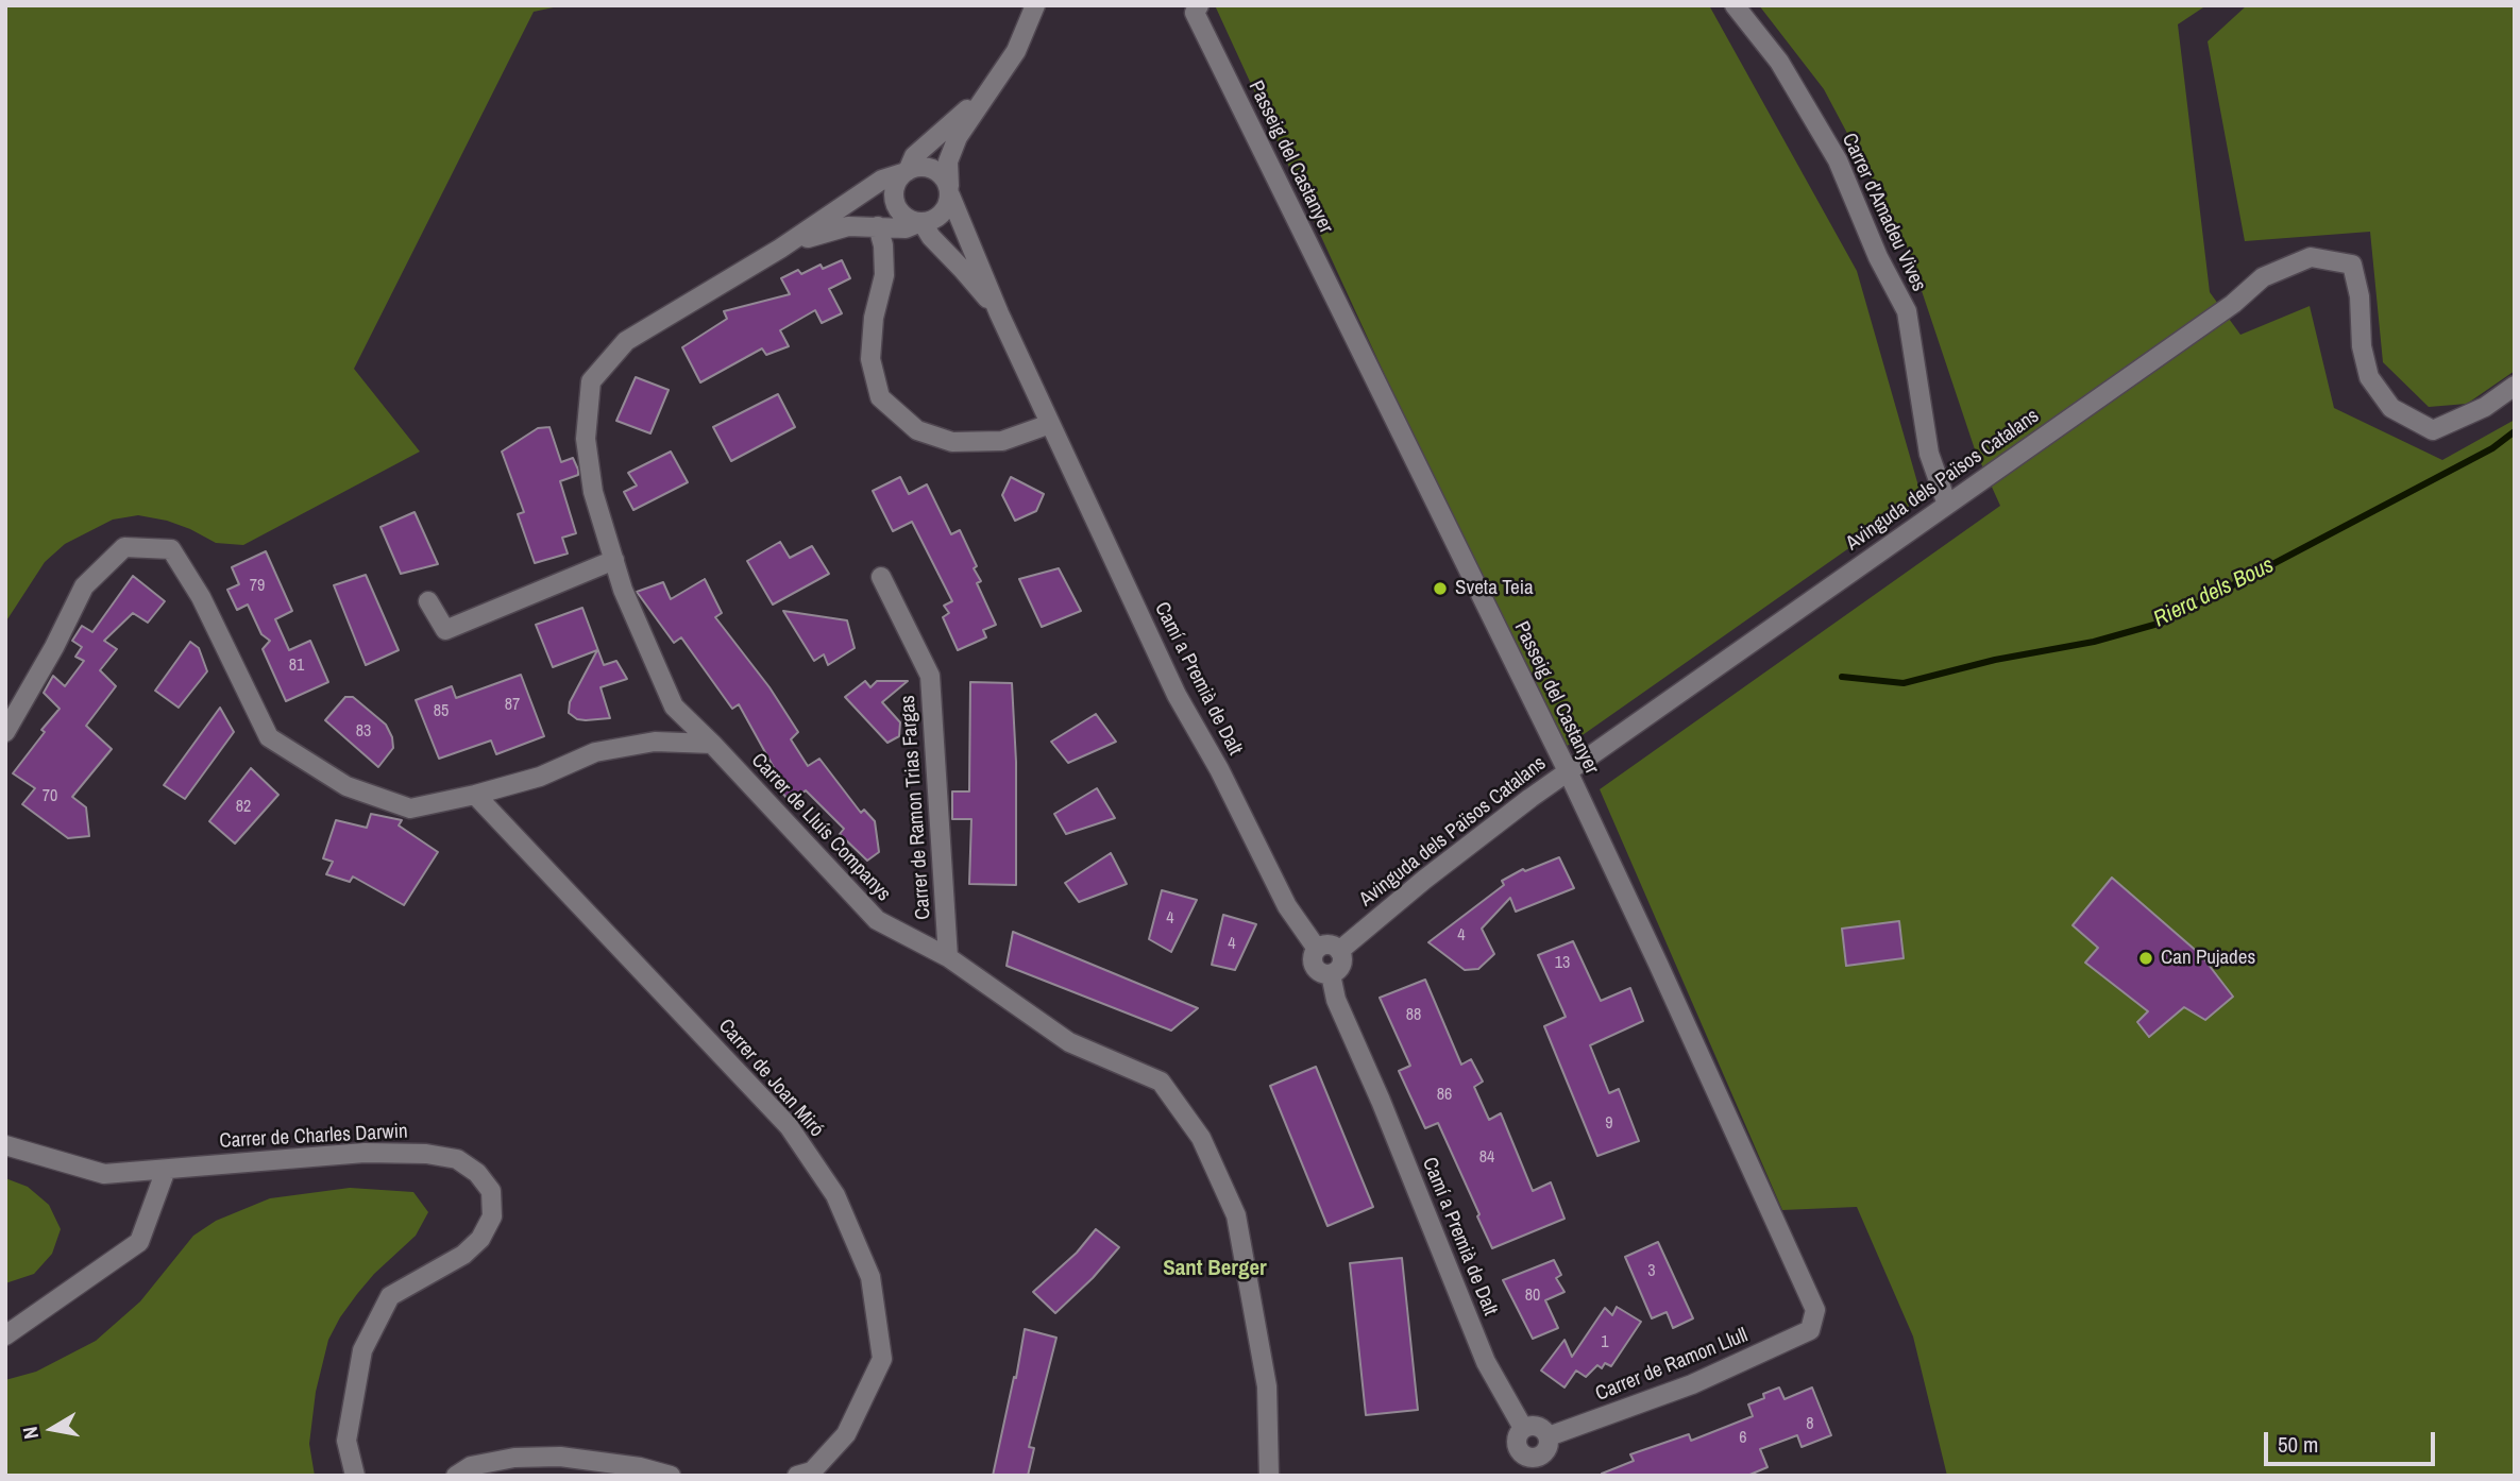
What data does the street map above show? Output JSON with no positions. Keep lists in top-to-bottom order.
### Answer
{
  "streets": {
    "street": [
      "Passeig del Castanyer",
      "Carrer d'Amadeu Vives",
      "Avinguda dels Països Catalans",
      "Camí a Premià de Dalt",
      "Carrer de Ramon Trias Fargas",
      "Carrer de Lluís Companys",
      "Carrer de Joan Miró",
      "Carrer de Charles Darwin",
      "Carrer de Ramon Llull"
    ]
  },
  "crossings": [
    ["Passeig del Castanyer", "Avinguda dels Països Catalans"],
    ["Passeig del Castanyer", "Carrer de Ramon Llull"],
    ["Carrer d'Amadeu Vives", "Avinguda dels Països Catalans"],
    ["Avinguda dels Països Catalans", "Camí a Premià de Dalt"],
    ["Camí a Premià de Dalt", "Carrer de Ramon Llull"],
    ["Carrer de Ramon Trias Fargas", "Carrer de Lluís Companys"]
  ],
  "districts": ["Sant Berger"],
  "water": ["Riera dels Bous"],
  "places": ["Sveta Teia", "Can Pujades"],
  "house_numbers": [
    "79",
    "81",
    "87",
    "85",
    "83",
    "70",
    "82",
    "4",
    "4",
    "4",
    "13",
    "88",
    "86",
    "9",
    "84",
    "3",
    "80",
    "1",
    "8",
    "6"
  ],
  "scale_bar": "50 m",
  "north": "left"
}
